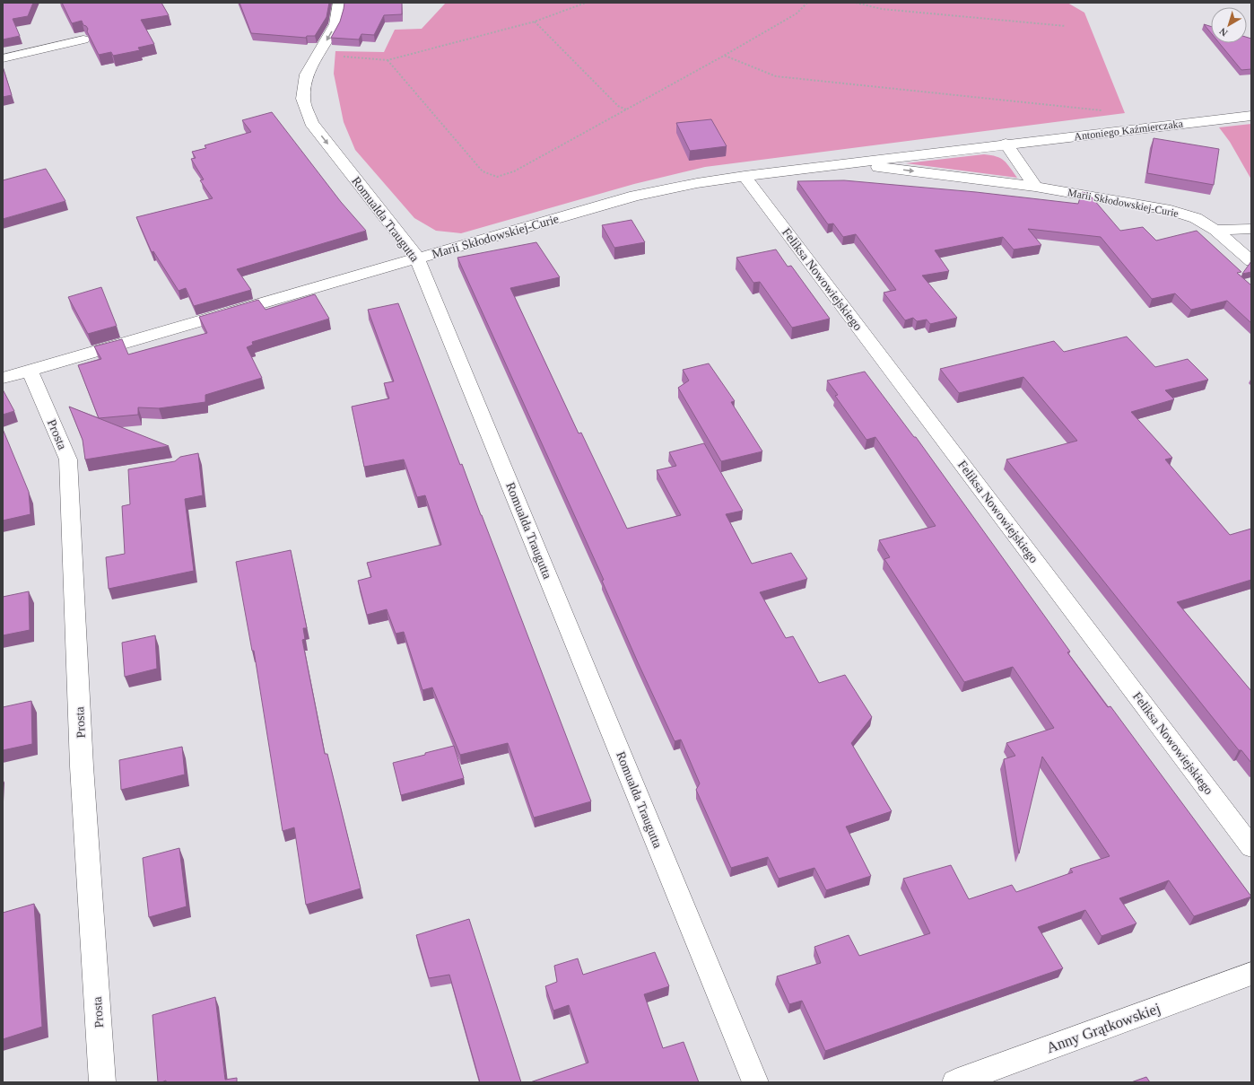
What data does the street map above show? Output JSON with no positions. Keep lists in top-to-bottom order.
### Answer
{
  "streets": {
    "street": [
      "Antoniego Kaźmierczaka",
      "Marii Skłodowskiej-Curie",
      "Romualda Traugutta",
      "Feliksa Nowowiejskiego",
      "Prosta",
      "Anny Grątkowskiej"
    ]
  },
  "crossings": [
    ["Antoniego Kaźmierczaka", "Marii Skłodowskiej-Curie"],
    ["Marii Skłodowskiej-Curie", "Romualda Traugutta"],
    ["Marii Skłodowskiej-Curie", "Feliksa Nowowiejskiego"],
    ["Marii Skłodowskiej-Curie", "Prosta"]
  ],
  "north": "bottom left"
}
